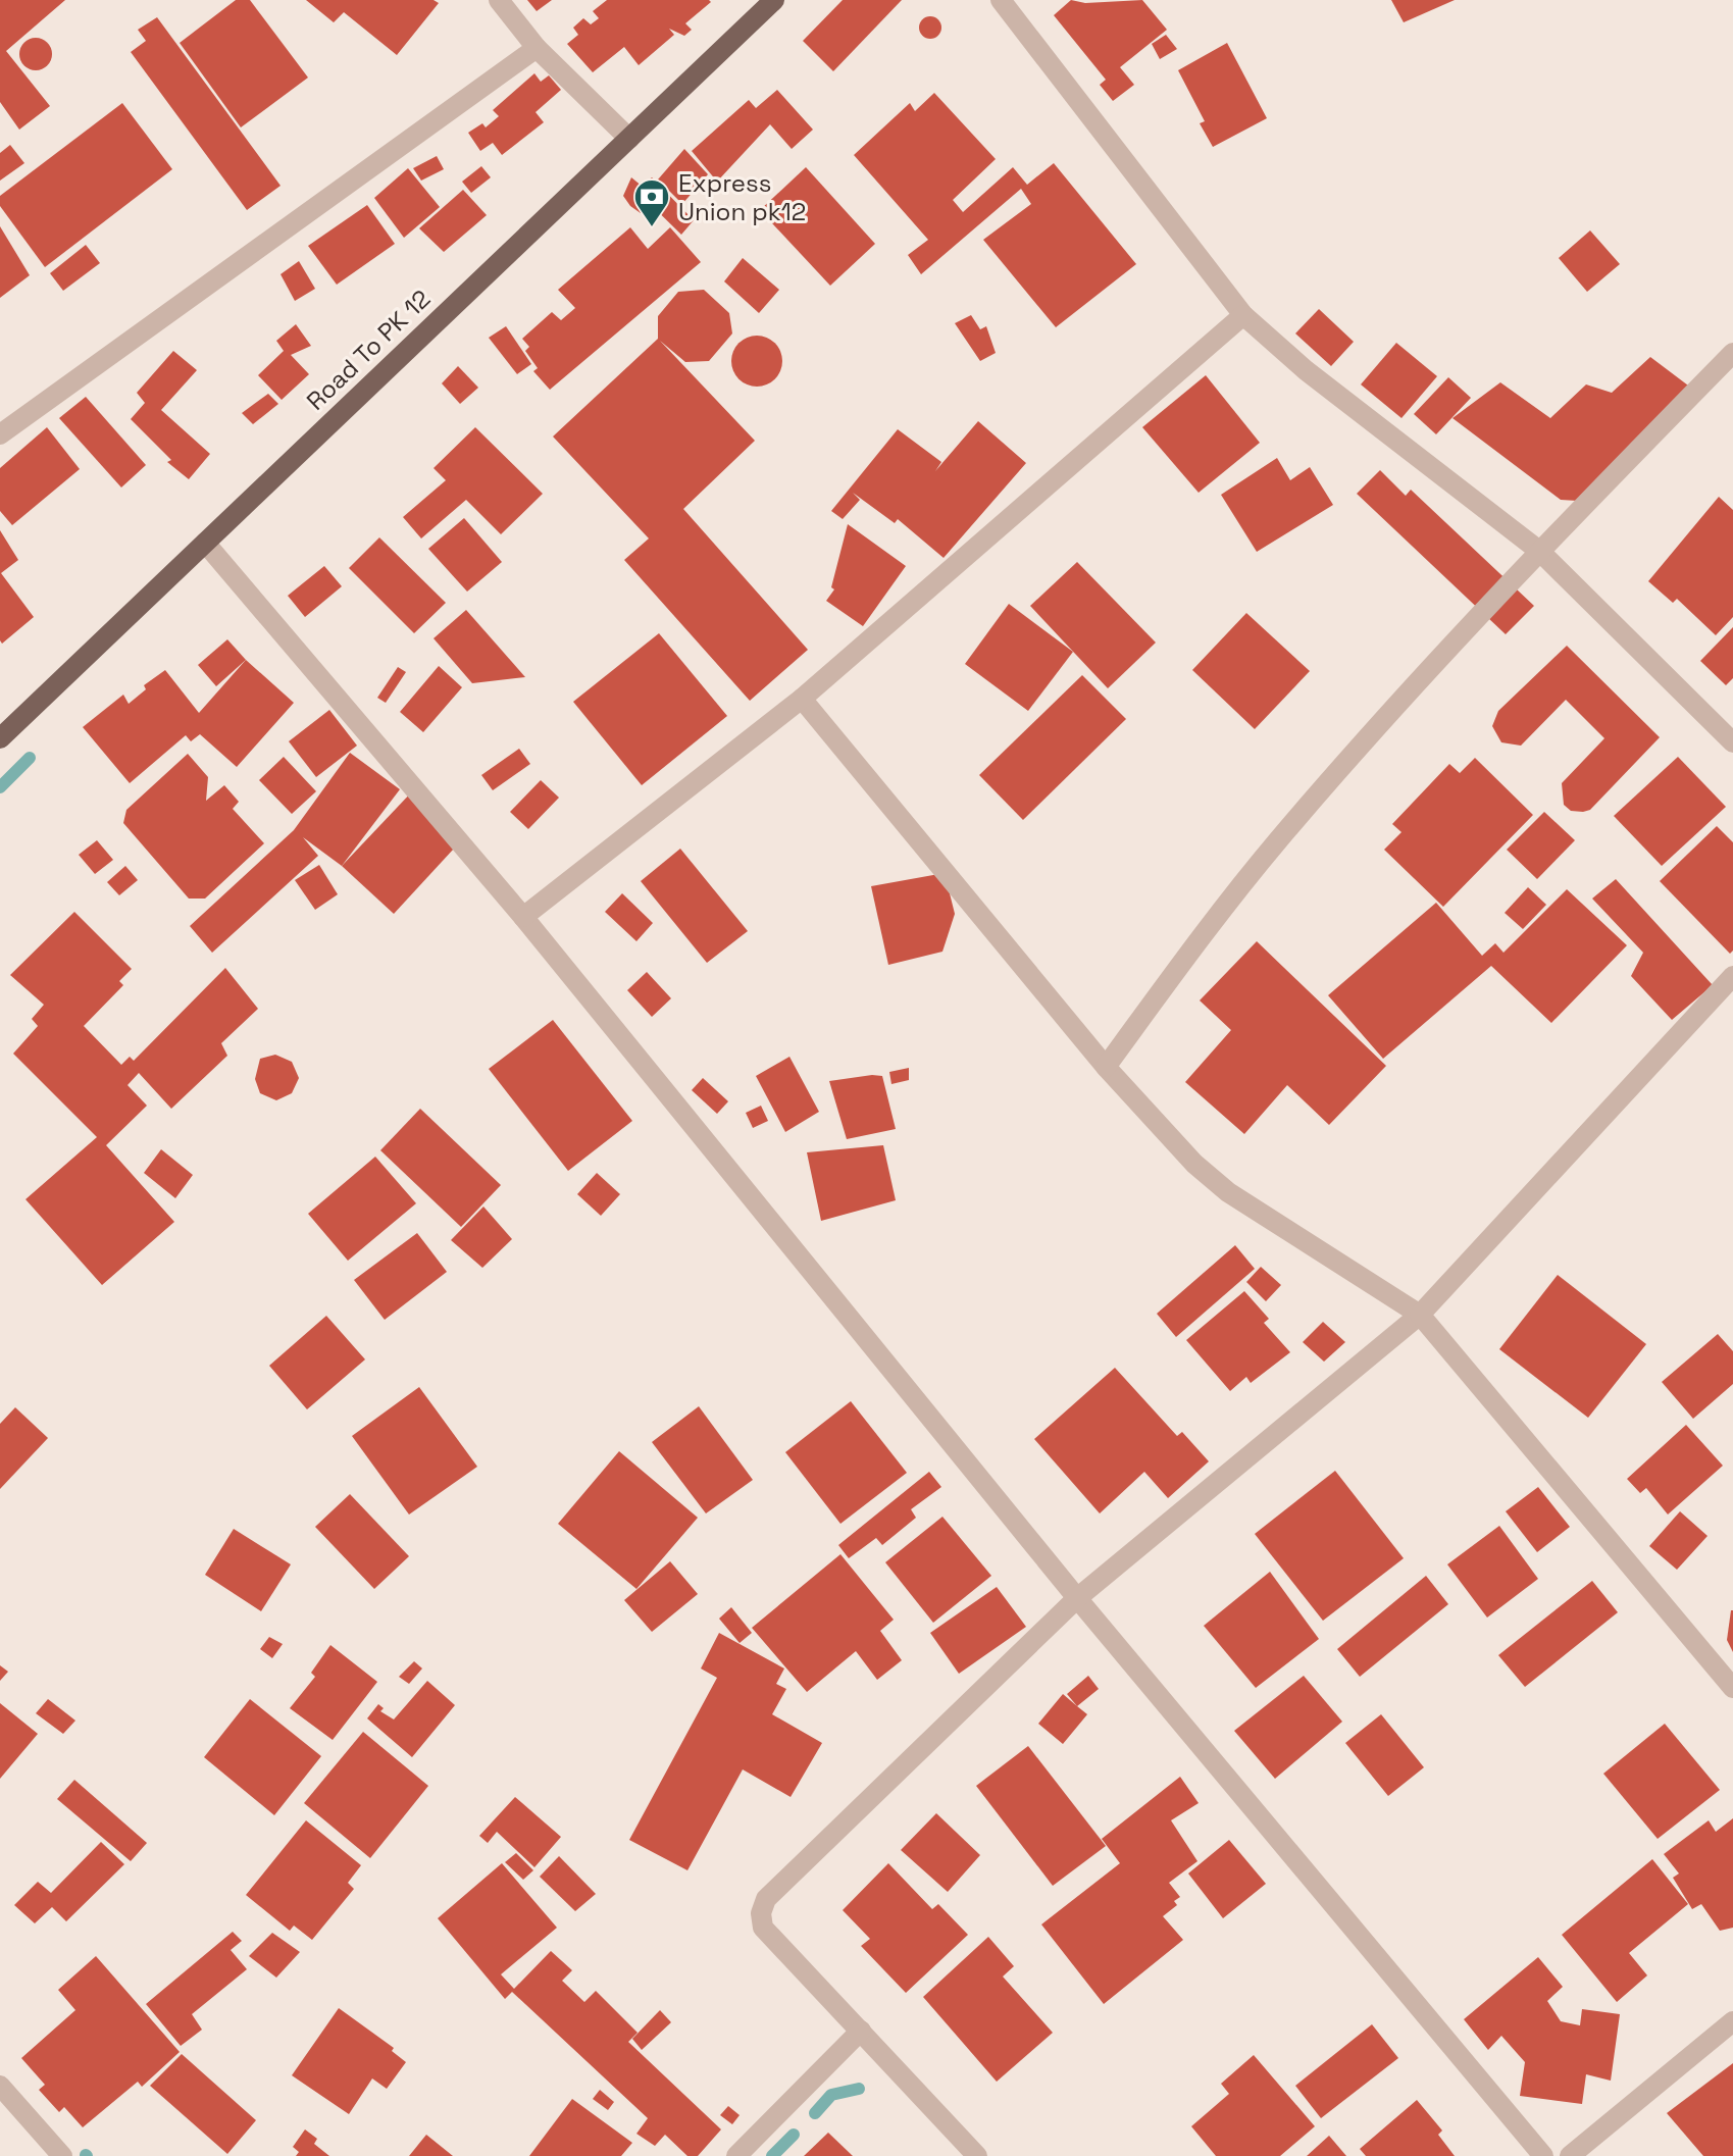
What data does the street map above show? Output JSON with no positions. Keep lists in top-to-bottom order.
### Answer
{
  "streets": {
    "main road": ["Road To PK 12"]
  },
  "places": {
    "bank": ["Express Union pk12"]
  }
}
